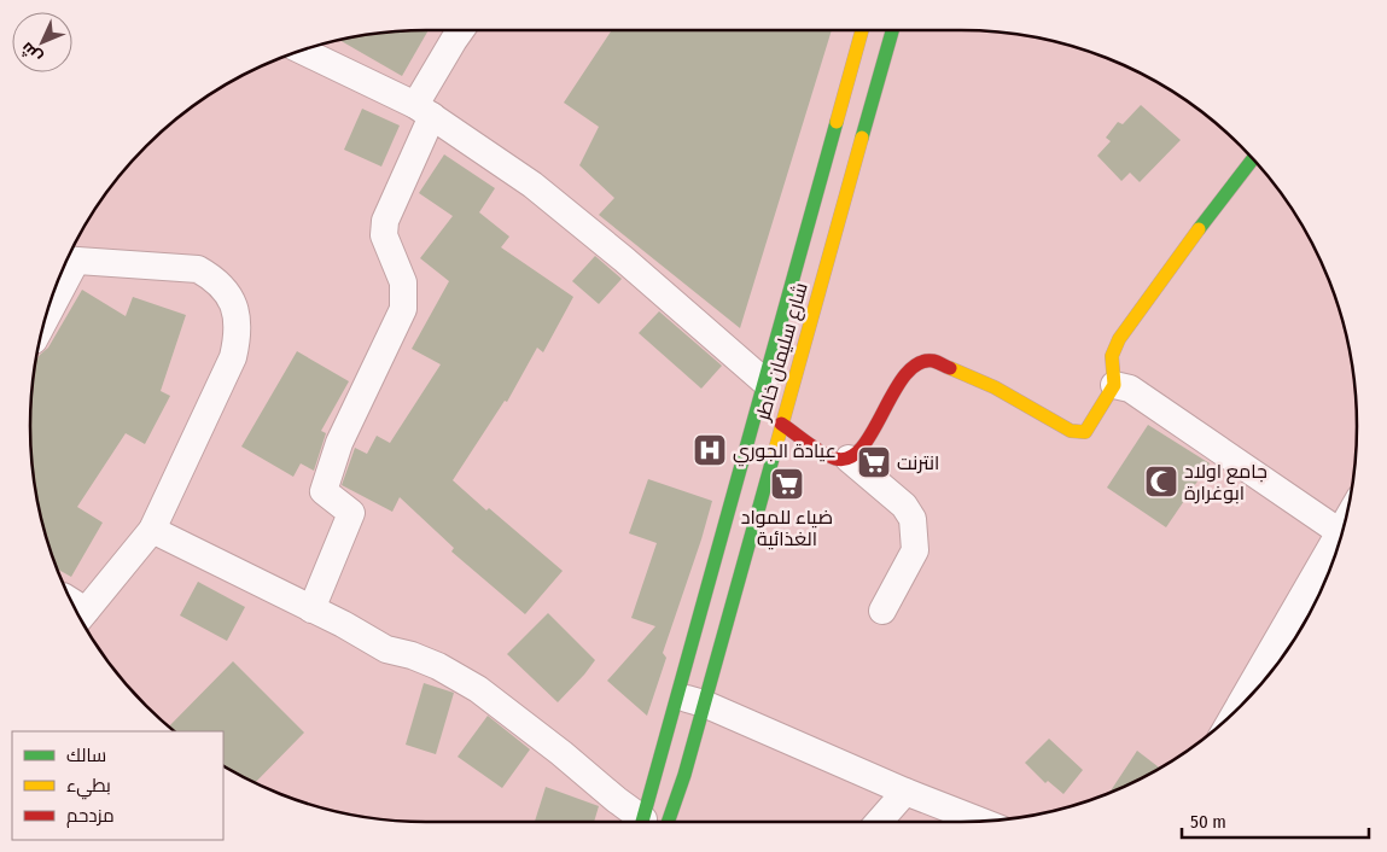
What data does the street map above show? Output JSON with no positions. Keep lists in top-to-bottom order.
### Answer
{
  "streets": {
    "main road": ["شارع سليمان خاطر"]
  },
  "places": {
    "hospital": ["عيادة الجوري"],
    "supermarket": ["انترنت", "ضياء للمواد الغذائية"],
    "mosque": ["جامع اولاد ابوغرارة"]
  },
  "legend": ["سالك", "بطيء", "مزدحم"],
  "scale_bar": "50 m",
  "north": "bottom left"
}
